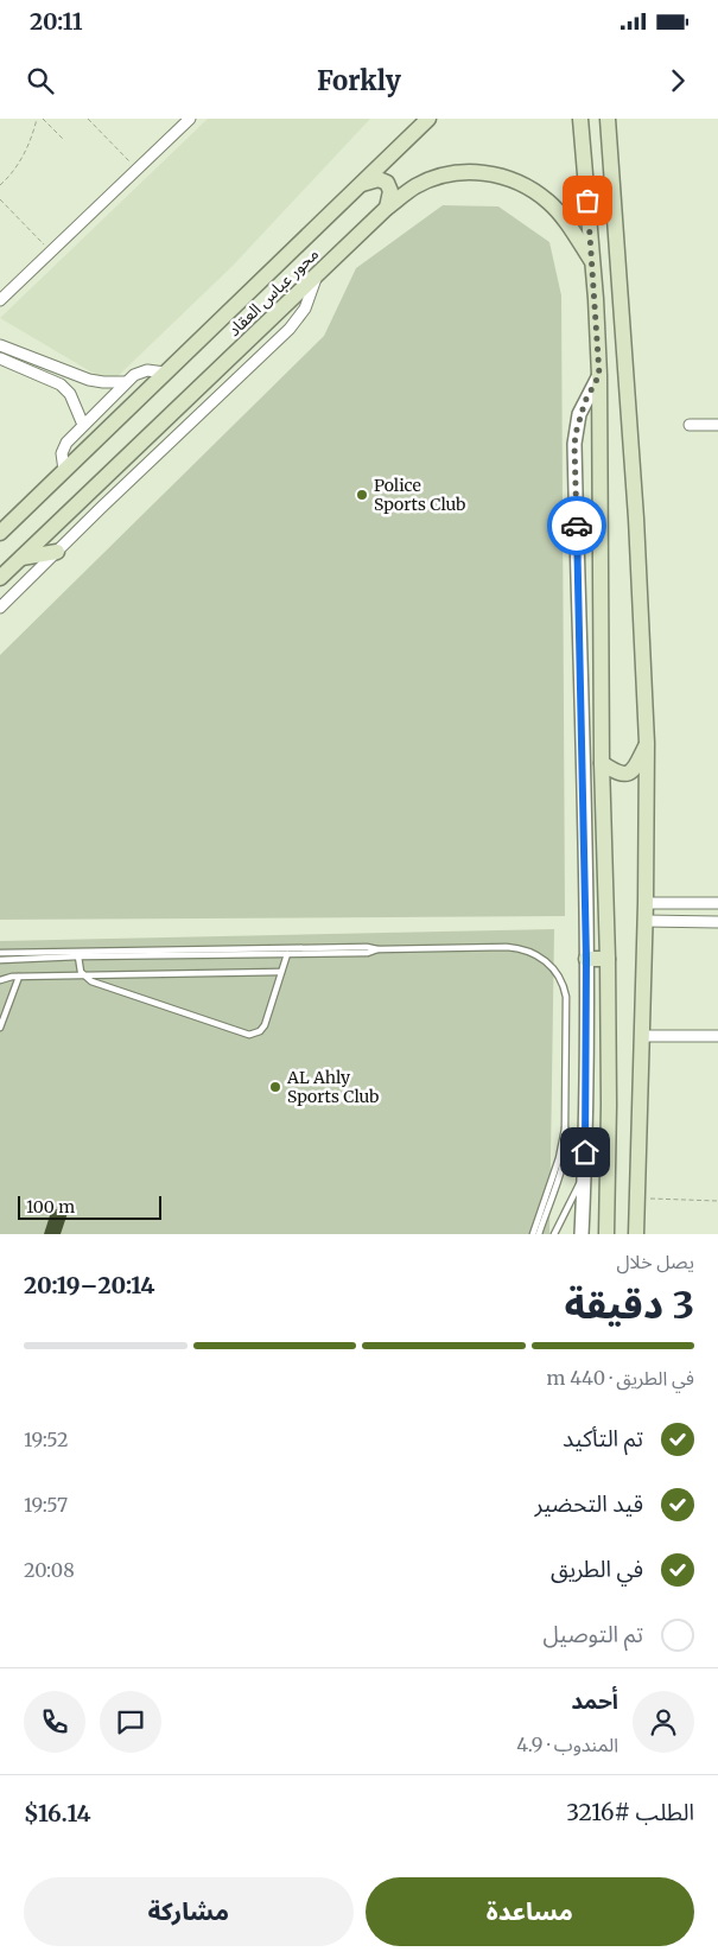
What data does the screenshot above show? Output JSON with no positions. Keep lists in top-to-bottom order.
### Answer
{
  "streets": {
    "main road": ["محور عباس العقاد"]
  },
  "places": ["Police Sports Club", "AL Ahly Sports Club"],
  "scale_bar": "100 m",
  "page": {
    "status": "20:11",
    "header": "Forkly",
    "scale": "100 m",
    "heading": ["3 دقيقة", "يصل خلال", "20:14–20:19"],
    "panel": [
      "أحمد",
      "المندوب · 4.9",
      "الطلب #3216",
      "$16.14"
    ],
    "bar": "في الطريق · 440 m",
    "list": [
      ["تم التأكيد", "19:52"],
      ["قيد التحضير", "19:57"],
      ["في الطريق", "20:08"],
      "تم التوصيل"
    ],
    "buttons": ["مساعدة", "مشاركة"]
  }
}
